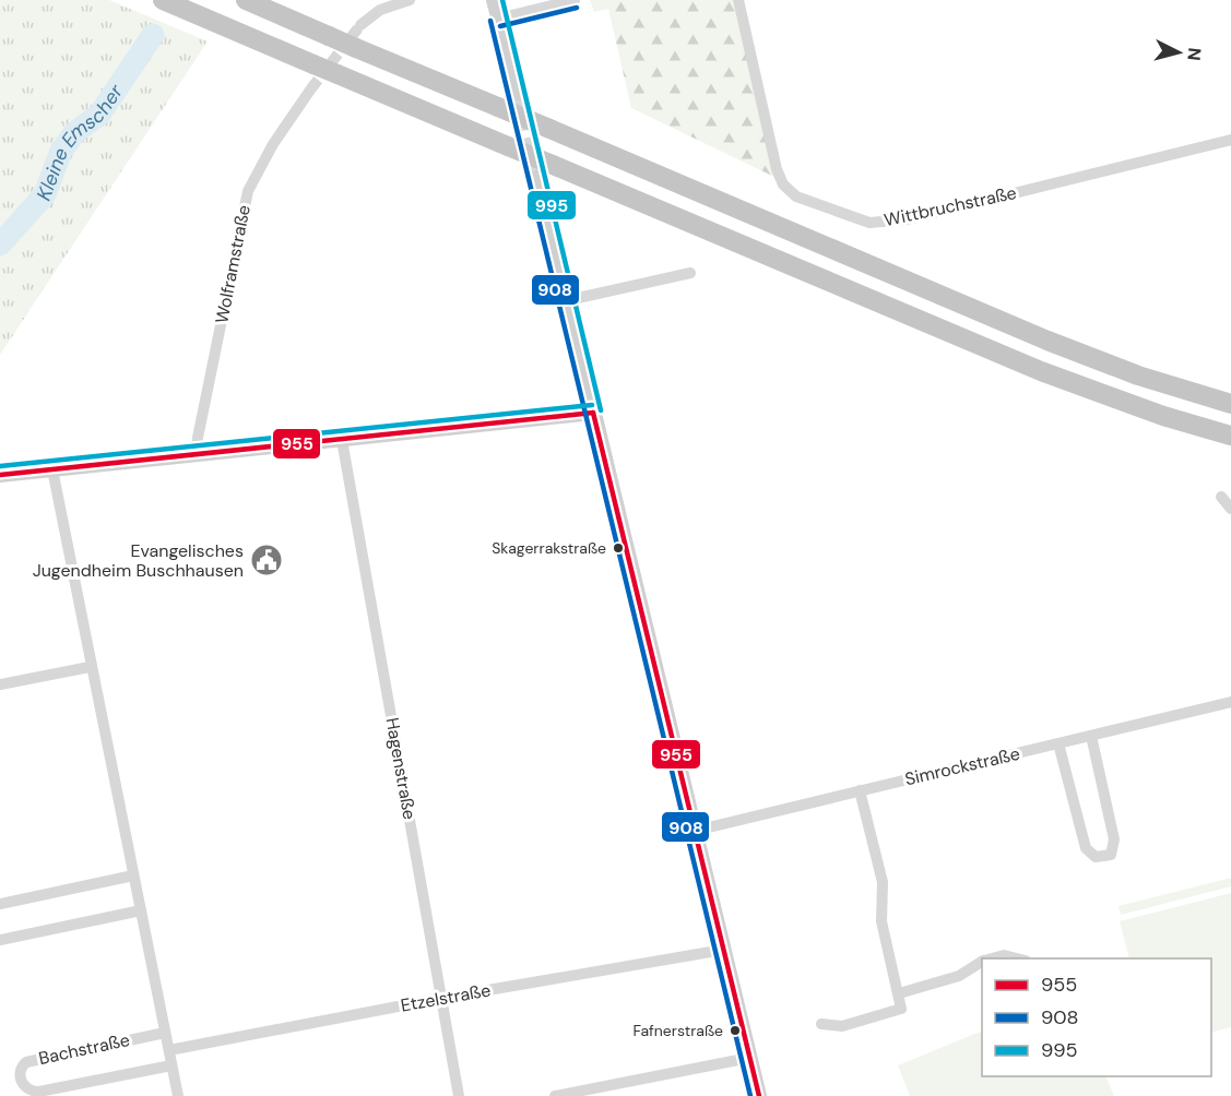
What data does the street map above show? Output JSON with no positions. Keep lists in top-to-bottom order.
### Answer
{
  "streets": {
    "street": [
      "Wittbruchstraße",
      "Wolframstraße",
      "Simrockstraße",
      "Hagenstraße",
      "Etzelstraße",
      "Bachstraße"
    ]
  },
  "crossings": [
    ["Hagenstraße", "Etzelstraße"]
  ],
  "water": ["Kleine Emscher"],
  "places": {
    "other": ["Skagerrakstraße", "Fafnerstraße"],
    "public building": ["Evangelisches Jugendheim Buschhausen"]
  },
  "lines": ["transit line 995", "transit line 908", "transit line 955"],
  "legend": ["955", "908", "995"],
  "north": "right"
}
